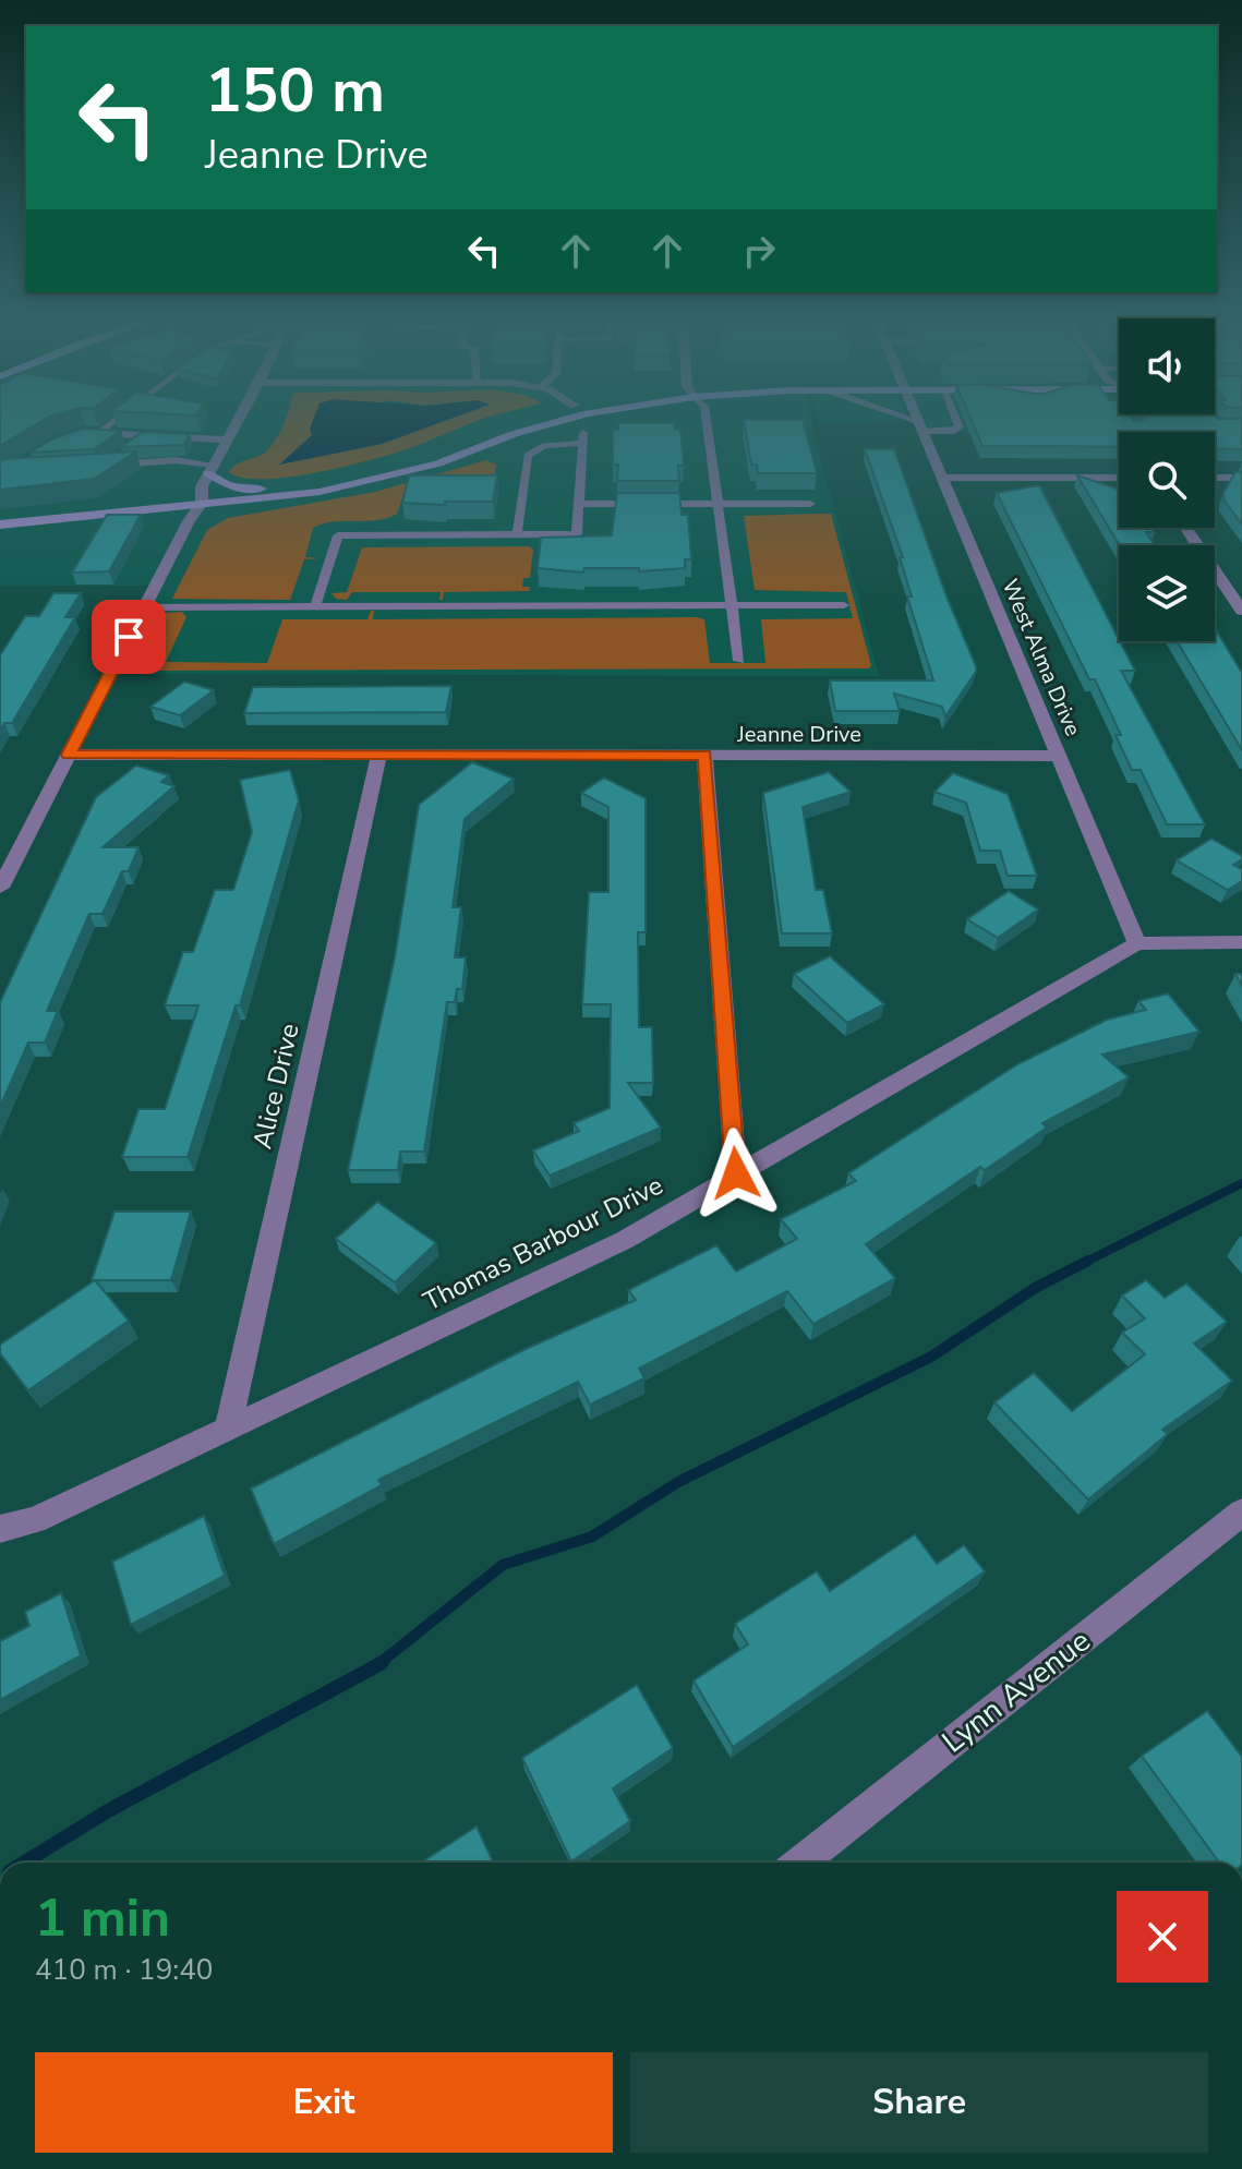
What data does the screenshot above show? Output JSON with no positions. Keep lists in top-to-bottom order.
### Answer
{
  "streets": {
    "street": [
      "West Alma Drive",
      "Jeanne Drive",
      "Alice Drive",
      "Thomas Barbour Drive",
      "Lynn Avenue"
    ]
  },
  "crossings": [
    ["West Alma Drive", "Jeanne Drive"],
    ["West Alma Drive", "Thomas Barbour Drive"],
    ["Jeanne Drive", "Alice Drive"],
    ["Alice Drive", "Thomas Barbour Drive"]
  ],
  "page": {
    "turn": ["150 m", "Jeanne Drive"],
    "heading": ["1 min", "410 m · 19:40"],
    "buttons": ["Exit", "Share"]
  }
}
